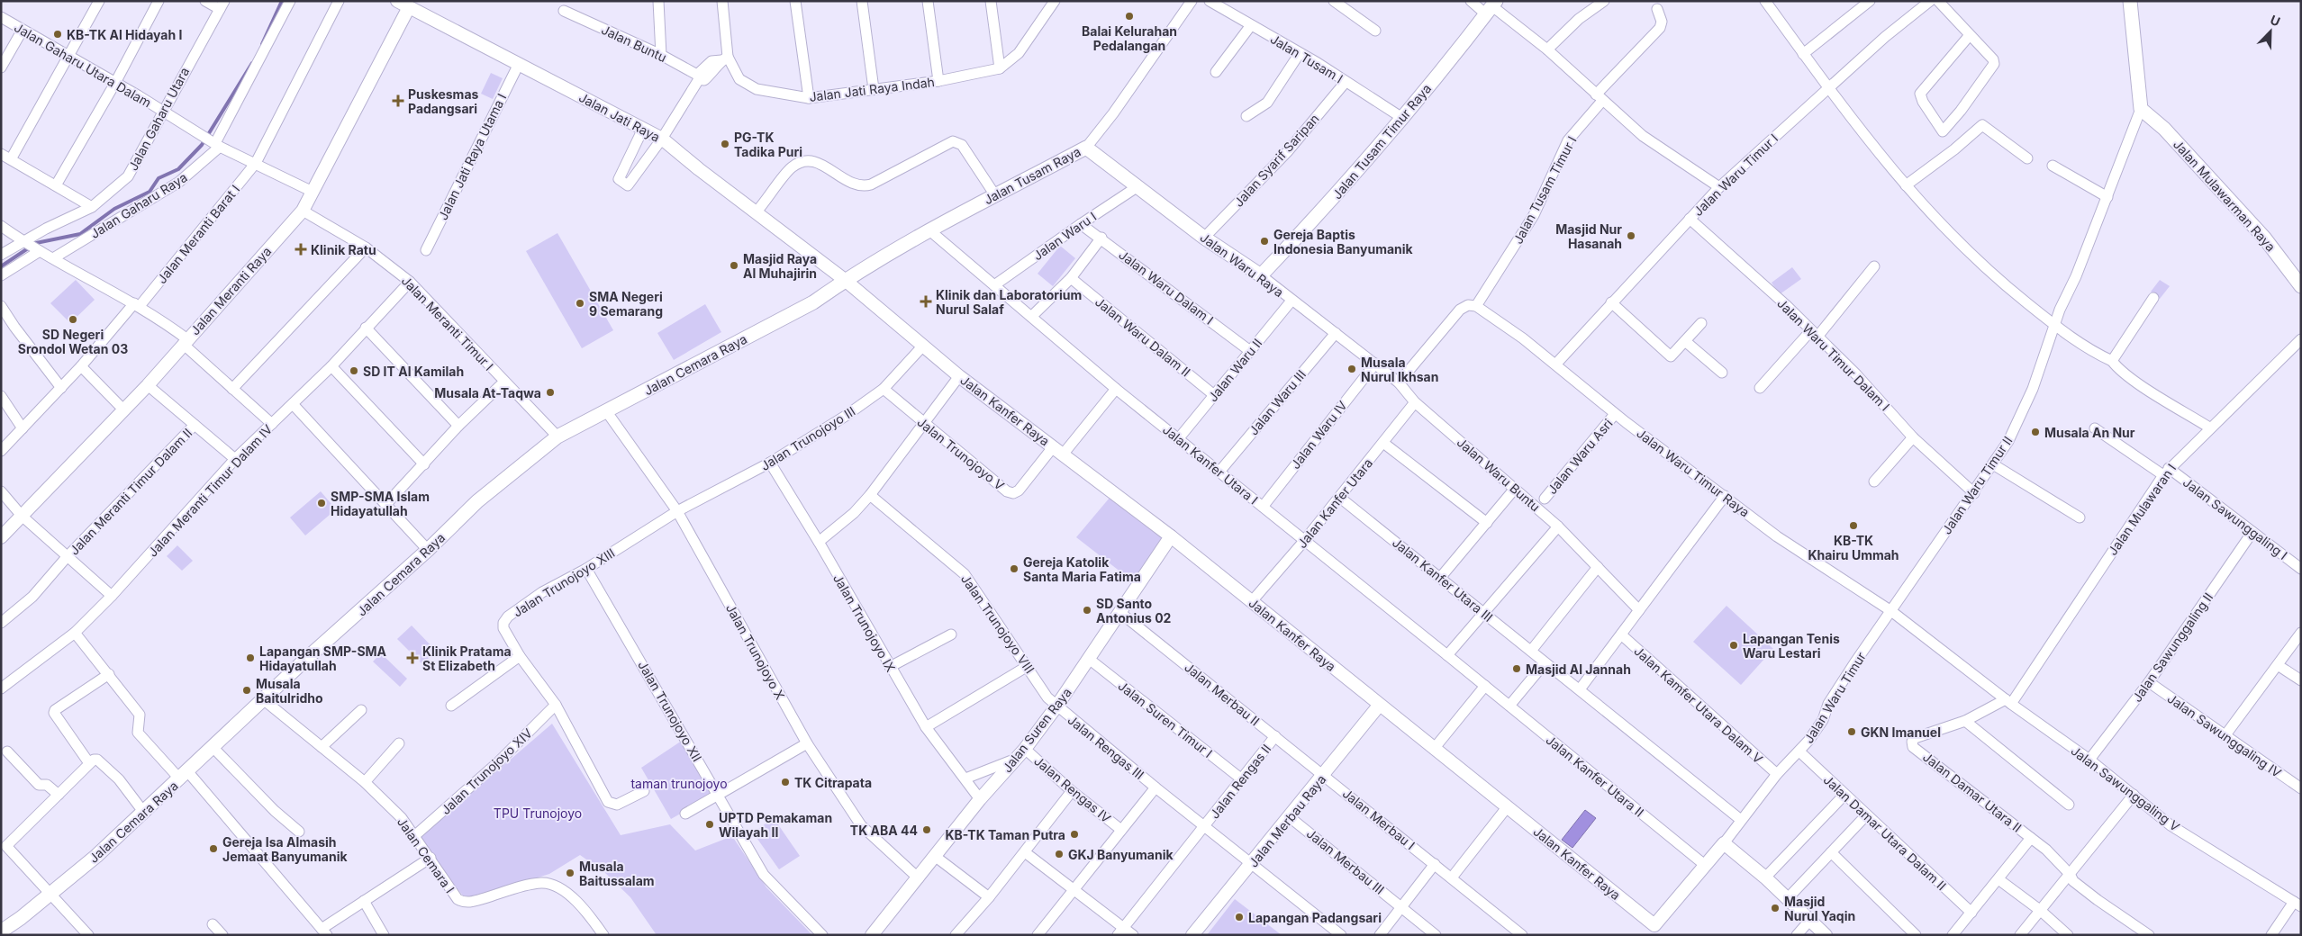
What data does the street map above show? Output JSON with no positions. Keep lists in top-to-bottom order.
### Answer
{
  "streets": {
    "main road": [
      "Jalan Tusam Timur Raya",
      "Jalan Tusam Raya",
      "Jalan Mulawarman Raya",
      "Jalan Waru Raya",
      "Jalan Cemara Raya"
    ],
    "street": [
      "Jalan Buntu",
      "Jalan Tusam I",
      "Jalan Gaharu Utara Dalam",
      "Jalan Jati Raya Indah",
      "Jalan Jati Raya",
      "Jalan Gaharu Utara",
      "Jalan Jati Raya Utama I",
      "Jalan Syarif Saripan",
      "Jalan Waru Timur I",
      "Jalan Tusam Timur I",
      "Jalan Gaharu Raya",
      "Jalan Meranti Barat I",
      "Jalan Waru I",
      "Jalan Waru Dalam I",
      "Jalan Meranti Raya",
      "Jalan Meranti Timur I",
      "Jalan Waru Dalam II",
      "Jalan Waru Timur Dalam I",
      "Jalan Waru II",
      "Jalan Waru III",
      "Jalan Kanfer Raya",
      "Jalan Waru IV",
      "Jalan Trunojoyo III",
      "Jalan Trunojoyo V",
      "Jalan Waru Asri",
      "Jalan Kanfer Utara I",
      "Jalan Waru Timur Raya",
      "Jalan Waru Buntu",
      "Jalan Waru Timur II",
      "Jalan Meranti Timur Dalam IV",
      "Jalan Meranti Timur Dalam II",
      "Jalan Kanfer Utara",
      "Jalan Mulawaran I",
      "Jalan Sawunggaling I",
      "Jalan Kanfer Utara III",
      "Jalan Trunojoyo XIII",
      "Jalan Trunojoyo IX",
      "Jalan Trunojoyo VIII",
      "Jalan Sawunggaling II",
      "Jalan Trunojoyo X",
      "Jalan Merbau II",
      "Jalan Waru Timur",
      "Jalan Kamfer Utara Dalam V",
      "Jalan Trunojoyo XII",
      "Jalan Suren Timur I",
      "Jalan Suren Raya",
      "Jalan Sawunggaling IV",
      "Jalan Rengas III",
      "Jalan Trunojoyo XIV",
      "Jalan Kanfer Utara II",
      "Jalan Rengas II",
      "Jalan Sawunggaling V",
      "Jalan Rengas IV",
      "Jalan Damar Utara II",
      "Jalan Merbau I",
      "Jalan Merbau Raya",
      "Jalan Damar Utara Dalam II",
      "Jalan Cemara I",
      "Jalan Merbau III"
    ]
  },
  "crossings": [
    ["Jalan Tusam I", "Jalan Tusam Timur Raya"],
    ["Jalan Tusam I", "Jalan Syarif Saripan"],
    ["Jalan Gaharu Utara Dalam", "Jalan Gaharu Utara"],
    ["Jalan Gaharu Utara Dalam", "Jalan Gaharu Raya"],
    ["Jalan Jati Raya", "Jalan Jati Raya Utama I"],
    ["Jalan Jati Raya", "Jalan Tusam Raya"],
    ["Jalan Jati Raya", "Jalan Meranti Raya"],
    ["Jalan Jati Raya", "Jalan Cemara Raya"],
    ["Jalan Jati Raya", "Jalan Kanfer Raya"],
    ["Jalan Tusam Timur Raya", "Jalan Waru Raya"],
    ["Jalan Syarif Saripan", "Jalan Waru Raya"],
    ["Jalan Waru Timur I", "Jalan Waru Timur Dalam I"],
    ["Jalan Waru Timur I", "Jalan Waru Timur Raya"],
    ["Jalan Tusam Raya", "Jalan Waru Raya"],
    ["Jalan Tusam Raya", "Jalan Cemara Raya"],
    ["Jalan Tusam Raya", "Jalan Kanfer Raya"],
    ["Jalan Tusam Raya", "Jalan Kanfer Utara I"],
    ["Jalan Tusam Timur I", "Jalan Waru Timur Raya"],
    ["Jalan Mulawarman Raya", "Jalan Waru Timur II"],
    ["Jalan Waru I", "Jalan Waru Raya"],
    ["Jalan Waru I", "Jalan Waru Dalam I"],
    ["Jalan Waru I", "Jalan Waru Dalam II"],
    ["Jalan Waru I", "Jalan Kanfer Utara I"],
    ["Jalan Waru Raya", "Jalan Waru II"],
    ["Jalan Waru Raya", "Jalan Waru III"],
    ["Jalan Waru Raya", "Jalan Waru IV"],
    ["Jalan Waru Raya", "Jalan Waru Buntu"],
    ["Jalan Waru Dalam I", "Jalan Waru II"],
    ["Jalan Meranti Raya", "Jalan Meranti Timur I"],
    ["Jalan Meranti Timur I", "Jalan Cemara Raya"],
    ["Jalan Meranti Timur I", "Jalan Meranti Timur Dalam IV"],
    ["Jalan Waru Dalam II", "Jalan Waru II"],
    ["Jalan Waru Timur Dalam I", "Jalan Waru Timur II"],
    ["Jalan Cemara Raya", "Jalan Kanfer Raya"],
    ["Jalan Cemara Raya", "Jalan Trunojoyo X"],
    ["Jalan Cemara Raya", "Jalan Cemara I"],
    ["Jalan Waru II", "Jalan Kanfer Utara I"],
    ["Jalan Waru III", "Jalan Kanfer Utara I"],
    ["Jalan Kanfer Raya", "Jalan Trunojoyo III"],
    ["Jalan Kanfer Raya", "Jalan Trunojoyo V"],
    ["Jalan Kanfer Raya", "Jalan Kanfer Utara"],
    ["Jalan Kanfer Raya", "Jalan Waru Timur"],
    ["Jalan Kanfer Raya", "Jalan Suren Raya"],
    ["Jalan Kanfer Raya", "Jalan Kanfer Utara II"],
    ["Jalan Kanfer Raya", "Jalan Merbau Raya"],
    ["Jalan Waru IV", "Jalan Kanfer Utara I"],
    ["Jalan Trunojoyo III", "Jalan Trunojoyo V"],
    ["Jalan Trunojoyo III", "Jalan Trunojoyo XIII"],
    ["Jalan Trunojoyo III", "Jalan Trunojoyo IX"],
    ["Jalan Trunojoyo III", "Jalan Trunojoyo X"],
    ["Jalan Waru Asri", "Jalan Waru Timur Raya"],
    ["Jalan Kanfer Utara I", "Jalan Kanfer Utara"],
    ["Jalan Kanfer Utara I", "Jalan Kanfer Utara II"],
    ["Jalan Waru Timur Raya", "Jalan Waru Timur II"],
    ["Jalan Waru Timur Raya", "Jalan Mulawaran I"],
    ["Jalan Waru Timur Raya", "Jalan Waru Timur"],
    ["Jalan Waru Timur Raya", "Jalan Sawunggaling V"],
    ["Jalan Waru Buntu", "Jalan Kanfer Utara"],
    ["Jalan Waru Timur II", "Jalan Waru Timur"],
    ["Jalan Kanfer Utara", "Jalan Kanfer Utara III"],
    ["Jalan Kanfer Utara", "Jalan Kanfer Utara II"],
    ["Jalan Mulawaran I", "Jalan Sawunggaling I"],
    ["Jalan Mulawaran I", "Jalan Sawunggaling V"],
    ["Jalan Sawunggaling I", "Jalan Sawunggaling II"],
    ["Jalan Kanfer Utara III", "Jalan Waru Timur"],
    ["Jalan Trunojoyo XIII", "Jalan Trunojoyo X"],
    ["Jalan Trunojoyo XIII", "Jalan Trunojoyo XII"],
    ["Jalan Trunojoyo XIII", "Jalan Trunojoyo XIV"],
    ["Jalan Trunojoyo IX", "Jalan Suren Raya"],
    ["Jalan Trunojoyo VIII", "Jalan Suren Raya"],
    ["Jalan Trunojoyo VIII", "Jalan Rengas III"],
    ["Jalan Sawunggaling II", "Jalan Sawunggaling IV"],
    ["Jalan Sawunggaling II", "Jalan Sawunggaling V"],
    ["Jalan Trunojoyo X", "Jalan Suren Raya"],
    ["Jalan Merbau II", "Jalan Suren Raya"],
    ["Jalan Merbau II", "Jalan Rengas II"],
    ["Jalan Merbau II", "Jalan Merbau I"],
    ["Jalan Merbau II", "Jalan Merbau Raya"],
    ["Jalan Waru Timur", "Jalan Kamfer Utara Dalam V"],
    ["Jalan Waru Timur", "Jalan Damar Utara Dalam II"],
    ["Jalan Suren Timur I", "Jalan Suren Raya"],
    ["Jalan Suren Timur I", "Jalan Rengas II"],
    ["Jalan Suren Raya", "Jalan Rengas III"],
    ["Jalan Suren Raya", "Jalan Rengas IV"],
    ["Jalan Rengas III", "Jalan Rengas II"],
    ["Jalan Rengas III", "Jalan Merbau Raya"],
    ["Jalan Trunojoyo XIV", "Jalan Cemara I"],
    ["Jalan Damar Utara II", "Jalan Damar Utara Dalam II"],
    ["Jalan Merbau I", "Jalan Merbau Raya"],
    ["Jalan Merbau Raya", "Jalan Merbau III"]
  ],
  "parks": ["taman trunojoyo", "TPU Trunojoyo"],
  "places": {
    "other": [
      "Balai Kelurahan Pedalangan",
      "KB-TK Al Hidayah I",
      "PG-TK Tadika Puri",
      "Masjid Nur Hasanah",
      "Gereja Baptis Indonesia Banyumanik",
      "Masjid Raya Al Muhajirin",
      "SMA Negeri 9 Semarang",
      "SD Negeri Srondol Wetan 03",
      "Musala Nurul Ikhsan",
      "SD IT Al Kamilah",
      "Musala At-Taqwa",
      "Musala An Nur",
      "SMP-SMA Islam Hidayatullah",
      "KB-TK Khairu Ummah",
      "Gereja Katolik Santa Maria Fatima",
      "SD Santo Antonius 02",
      "Lapangan Tenis Waru Lestari",
      "Lapangan SMP-SMA Hidayatullah",
      "Masjid Al Jannah",
      "Musala Baitulridho",
      "GKN Imanuel",
      "TK Citrapata",
      "UPTD Pemakaman Wilayah II",
      "TK ABA 44",
      "KB-TK Taman Putra",
      "Gereja Isa Almasih Jemaat Banyumanik",
      "GKJ Banyumanik",
      "Musala Baitussalam",
      "Masjid Nurul Yaqin",
      "Lapangan Padangsari"
    ],
    "health": [
      "Puskesmas Padangsari",
      "Klinik Ratu",
      "Klinik dan Laboratorium Nurul Salaf",
      "Klinik Pratama St Elizabeth"
    ]
  },
  "north": "top right"
}
